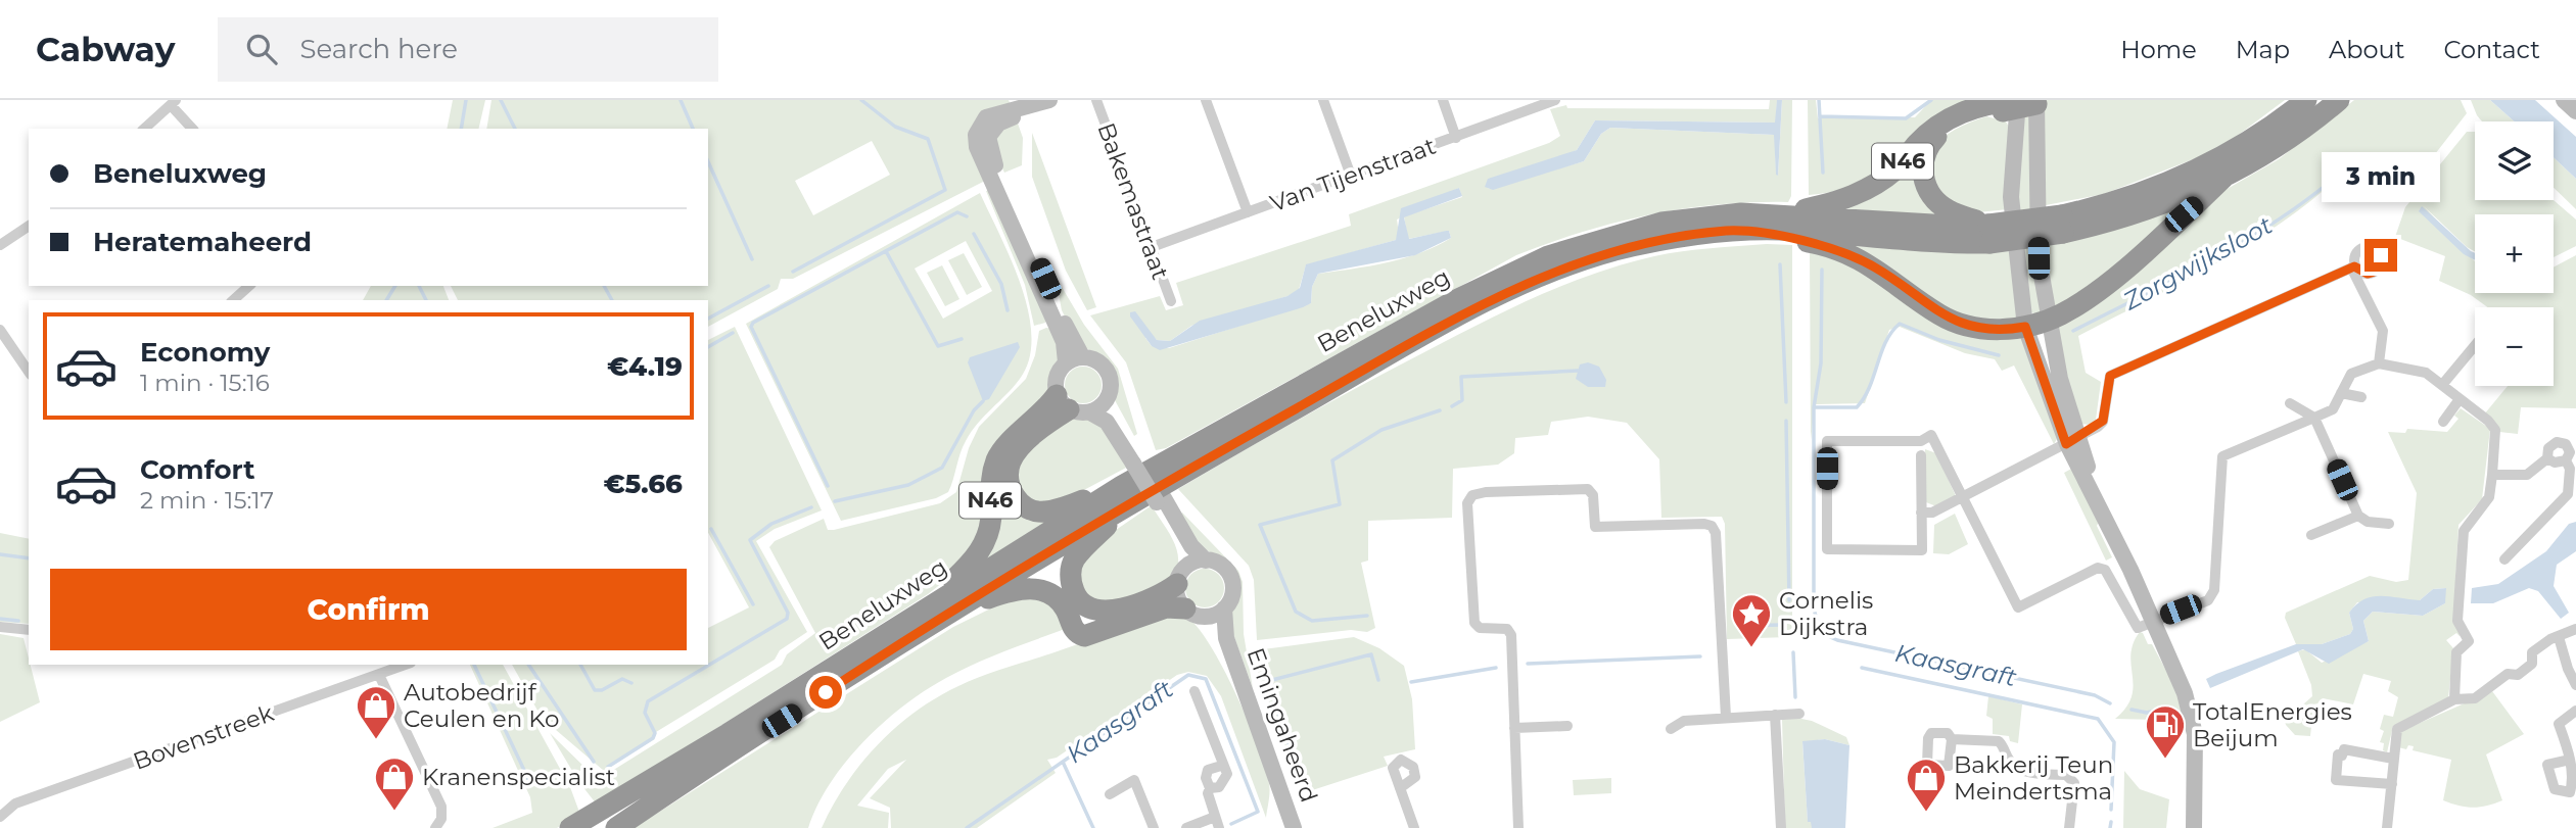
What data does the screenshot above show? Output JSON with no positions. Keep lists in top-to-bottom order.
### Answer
{
  "streets": {
    "highway": ["N46", "Beneluxweg"],
    "street": [
      "Van Tijenstraat",
      "Bakemastraat",
      "Emingaheerd",
      "Bovenstreek"
    ]
  },
  "crossings": [
    ["N46", "Beneluxweg"],
    ["N46", "Emingaheerd"],
    ["Van Tijenstraat", "Bakemastraat"]
  ],
  "water": ["Zorgwijksloot", "Kaasgraft"],
  "places": {
    "place": ["Cornelis Dijkstra"],
    "shop": ["Autobedrijf Ceulen en Ko", "Kranenspecialist", "Bakkerij Teun Meindertsma"],
    "fuel station": ["TotalEnergies Beijum"]
  },
  "page": {
    "header": "Cabway",
    "search": "Search here",
    "nav": [
      "Home",
      "Map",
      "About",
      "Contact"
    ],
    "map_buttons": ["+", "−"],
    "banner": ["Beneluxweg", "Heratemaheerd"],
    "bubble": "3 min",
    "list": [
      {
        "name": "Economy",
        "note": "1 min · 15:16",
        "value": "€4.19"
      },
      {
        "name": "Comfort",
        "note": "2 min · 15:17",
        "value": "€5.66"
      }
    ],
    "buttons": "Confirm"
  }
}
